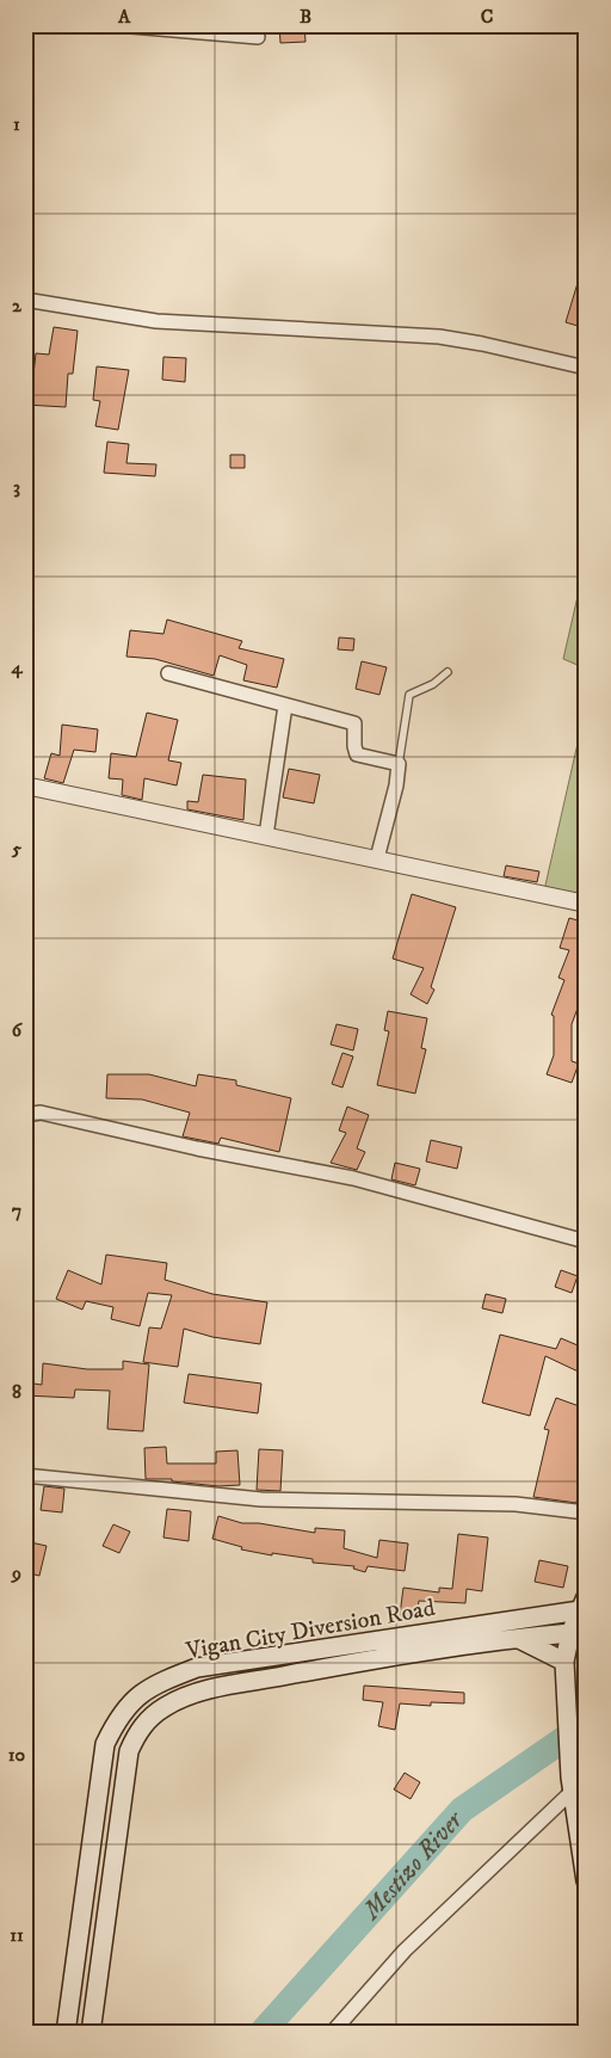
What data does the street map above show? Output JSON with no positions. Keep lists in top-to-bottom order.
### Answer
{
  "streets": {
    "main road": ["Vigan City Diversion Road"]
  },
  "water": ["Mestizo River"],
  "grid": {
    "columns": ["A", "B", "C"],
    "rows": [
      "1",
      "2",
      "3",
      "4",
      "5",
      "6",
      "7",
      "8",
      "9",
      "10",
      "11"
    ]
  }
}
